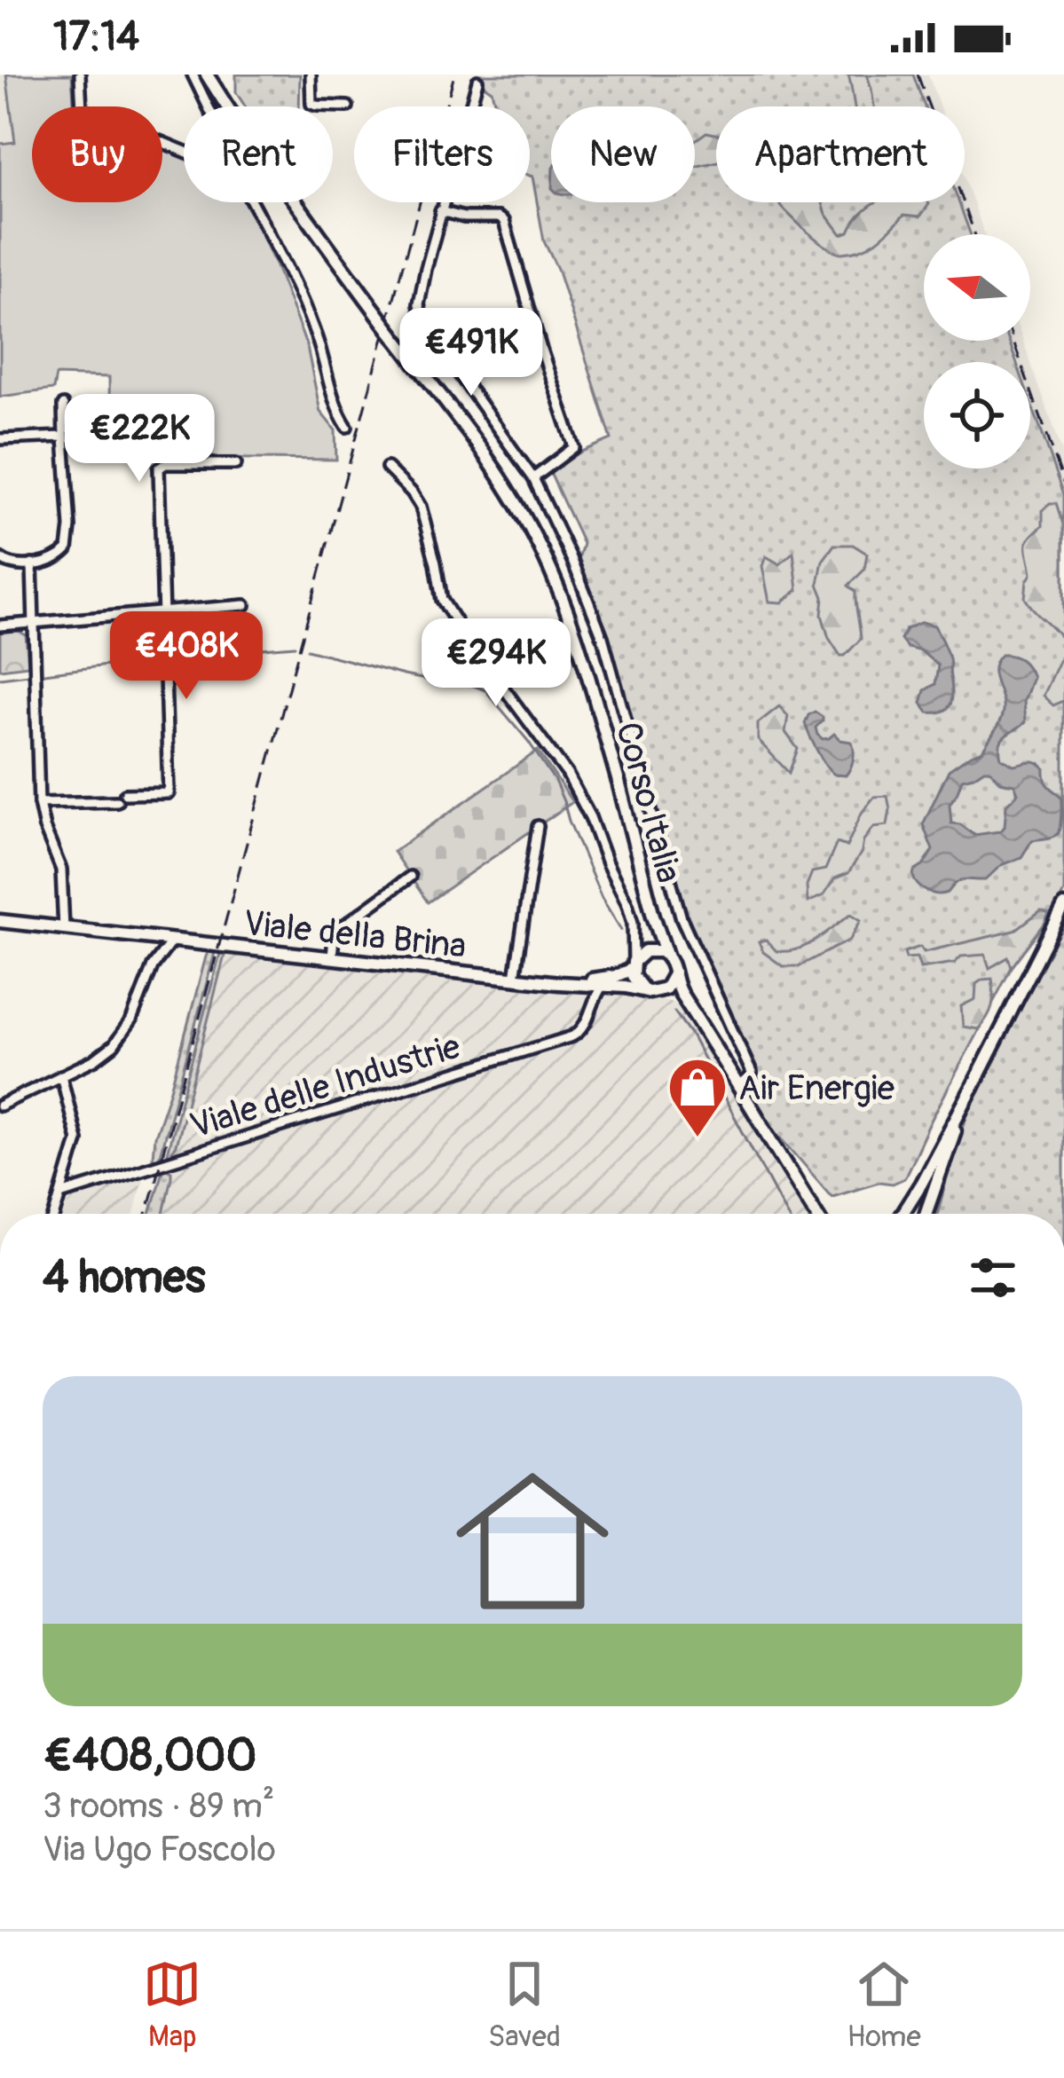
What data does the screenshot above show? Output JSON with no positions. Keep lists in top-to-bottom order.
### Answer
{
  "streets": {
    "main road": ["Corso Italia", "Viale della Brina"],
    "street": ["Viale delle Industrie"]
  },
  "crossings": [
    ["Corso Italia", "Viale della Brina"],
    ["Viale della Brina", "Viale delle Industrie"]
  ],
  "places": {
    "shop": ["Air Energie"]
  },
  "north": "left",
  "page": {
    "status": "17:14",
    "chip": [
      "Buy",
      "Rent",
      "Filters",
      "New",
      "Apartment"
    ],
    "price": [
      "€491K",
      "€222K",
      "€408K",
      "€294K"
    ],
    "heading": "4 homes",
    "list": [
      {
        "name": "€408,000",
        "note": "3 rooms · 89 m² · Via Ugo Foscolo"
      }
    ],
    "tabs": ["Map", "Saved", "Home"]
  }
}
